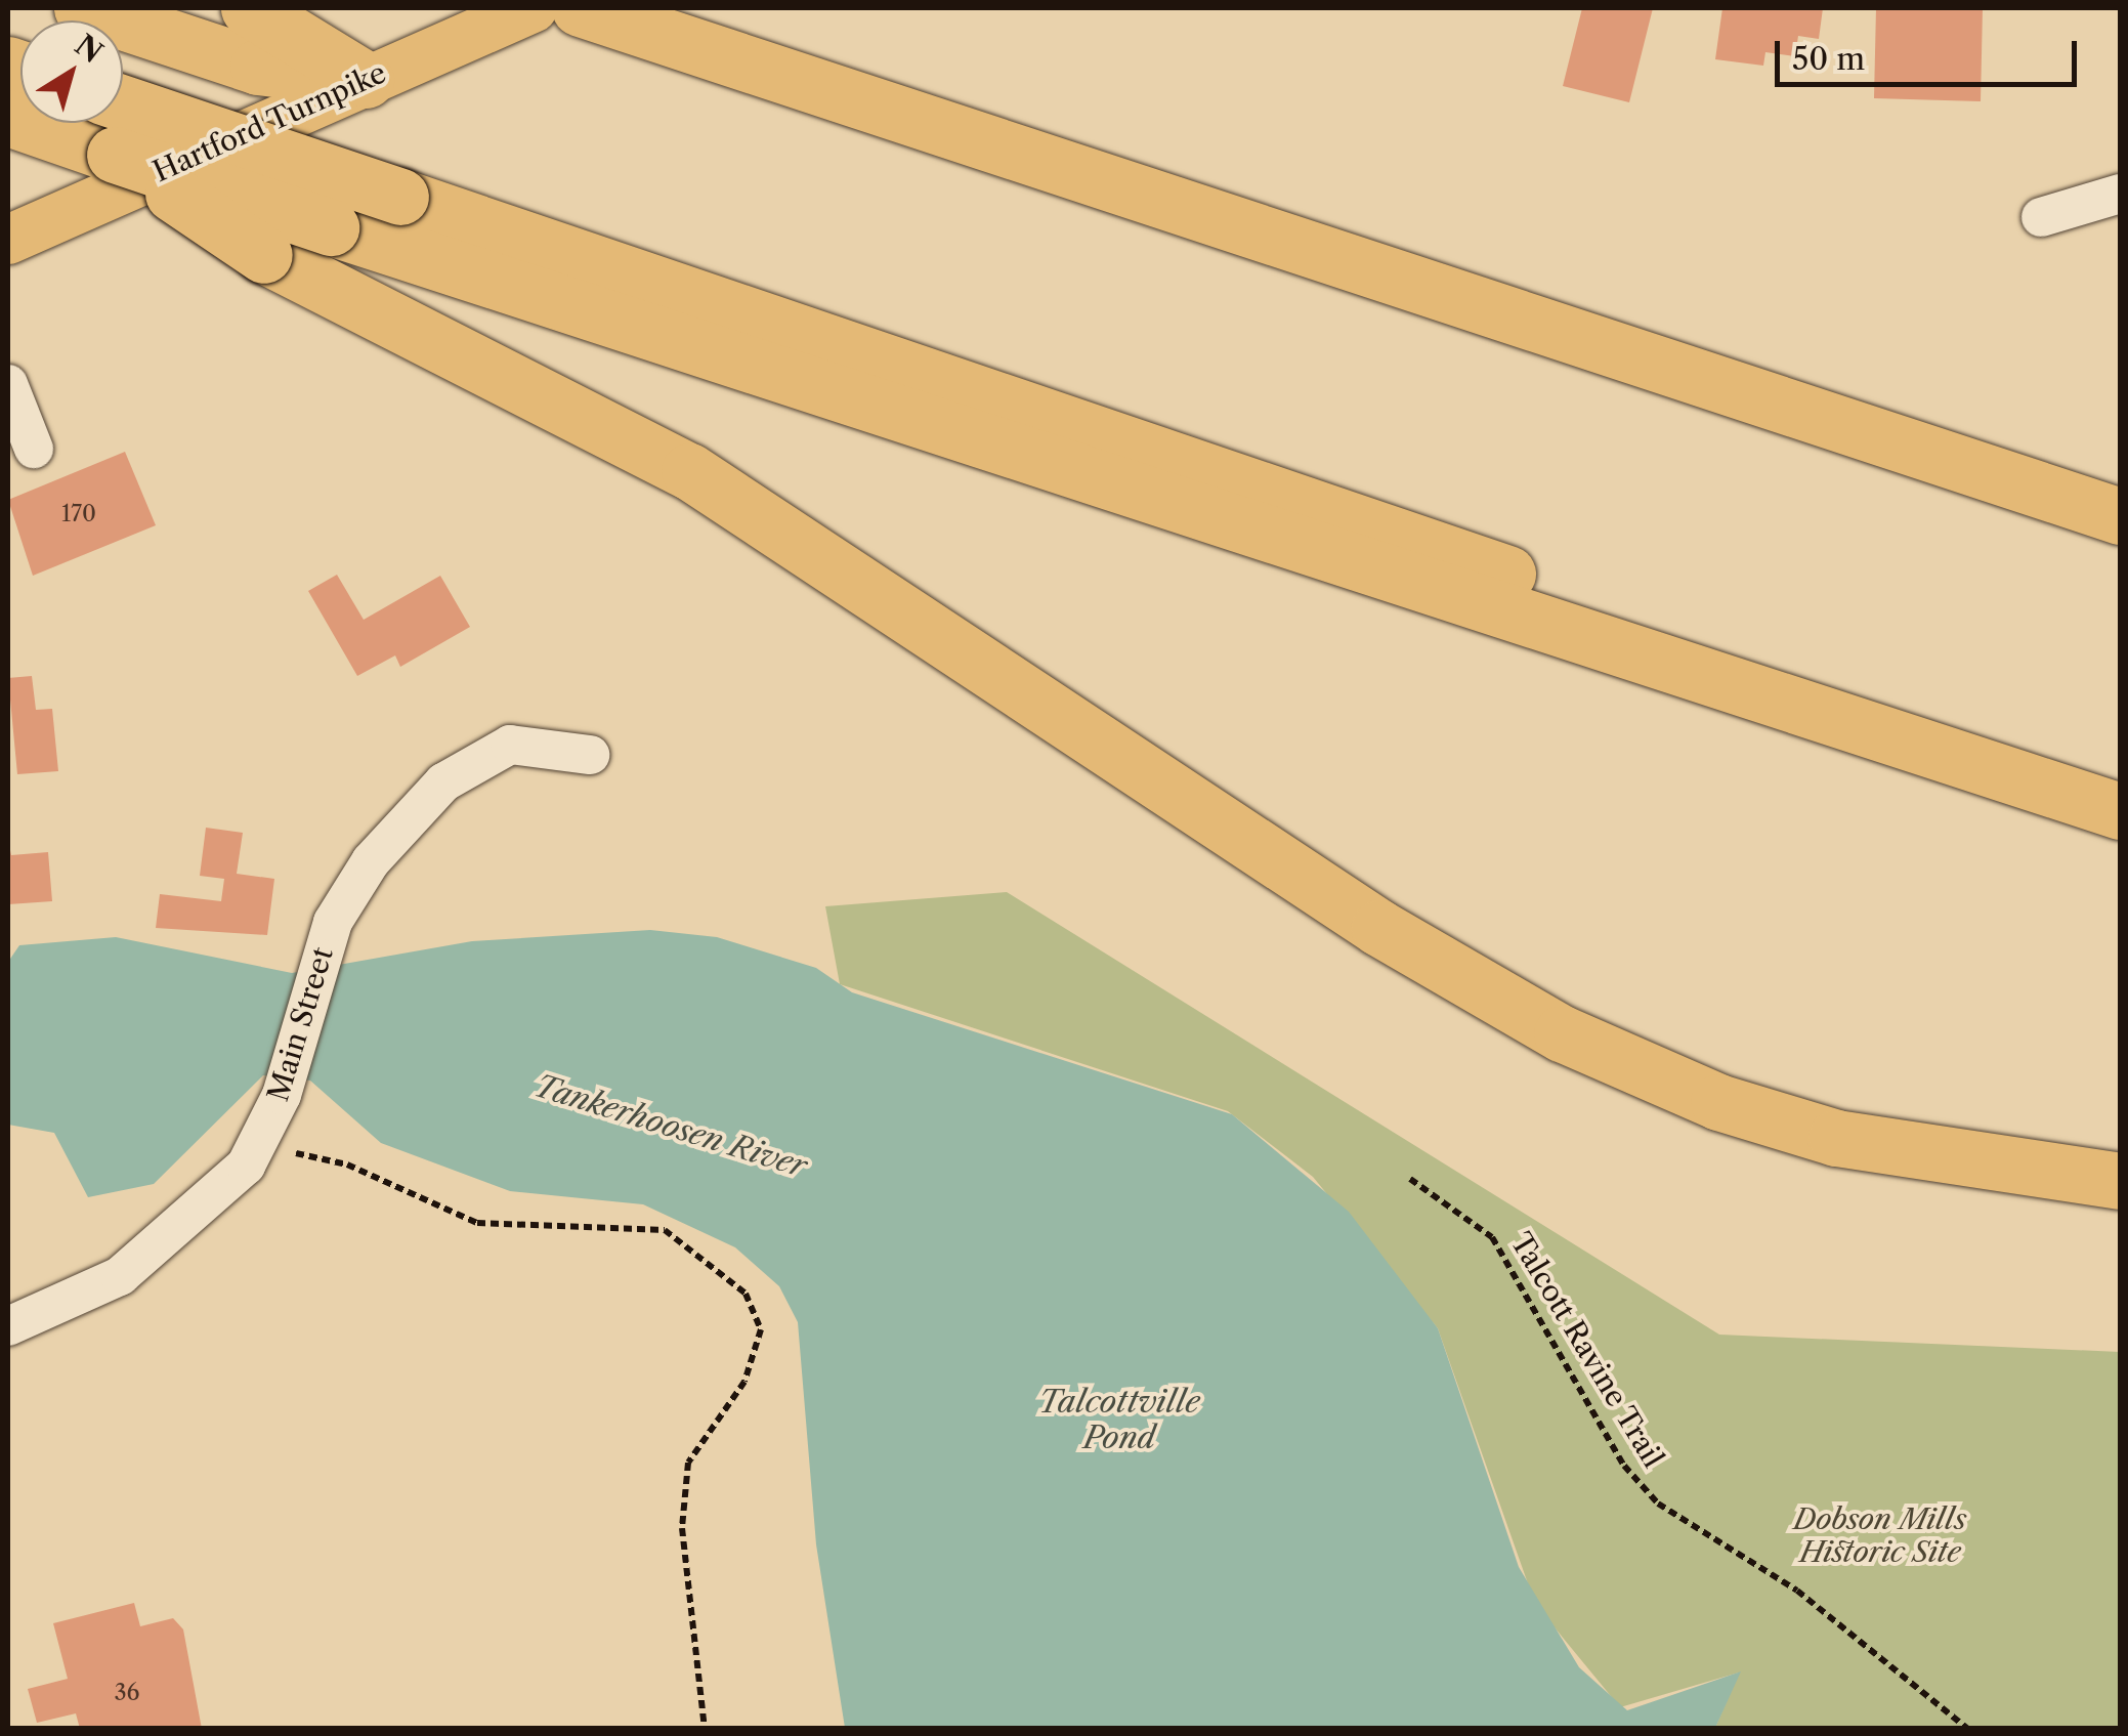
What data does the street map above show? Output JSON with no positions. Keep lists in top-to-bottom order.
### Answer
{
  "streets": {
    "main road": ["Hartford Turnpike"],
    "street": ["Main Street"],
    "path": ["Talcott Ravine Trail"]
  },
  "water": ["Tankerhoosen River", "Talcottville Pond"],
  "parks": ["Dobson Mills Historic Site"],
  "house_numbers": ["170", "36"],
  "scale_bar": "50 m",
  "north": "top right"
}
